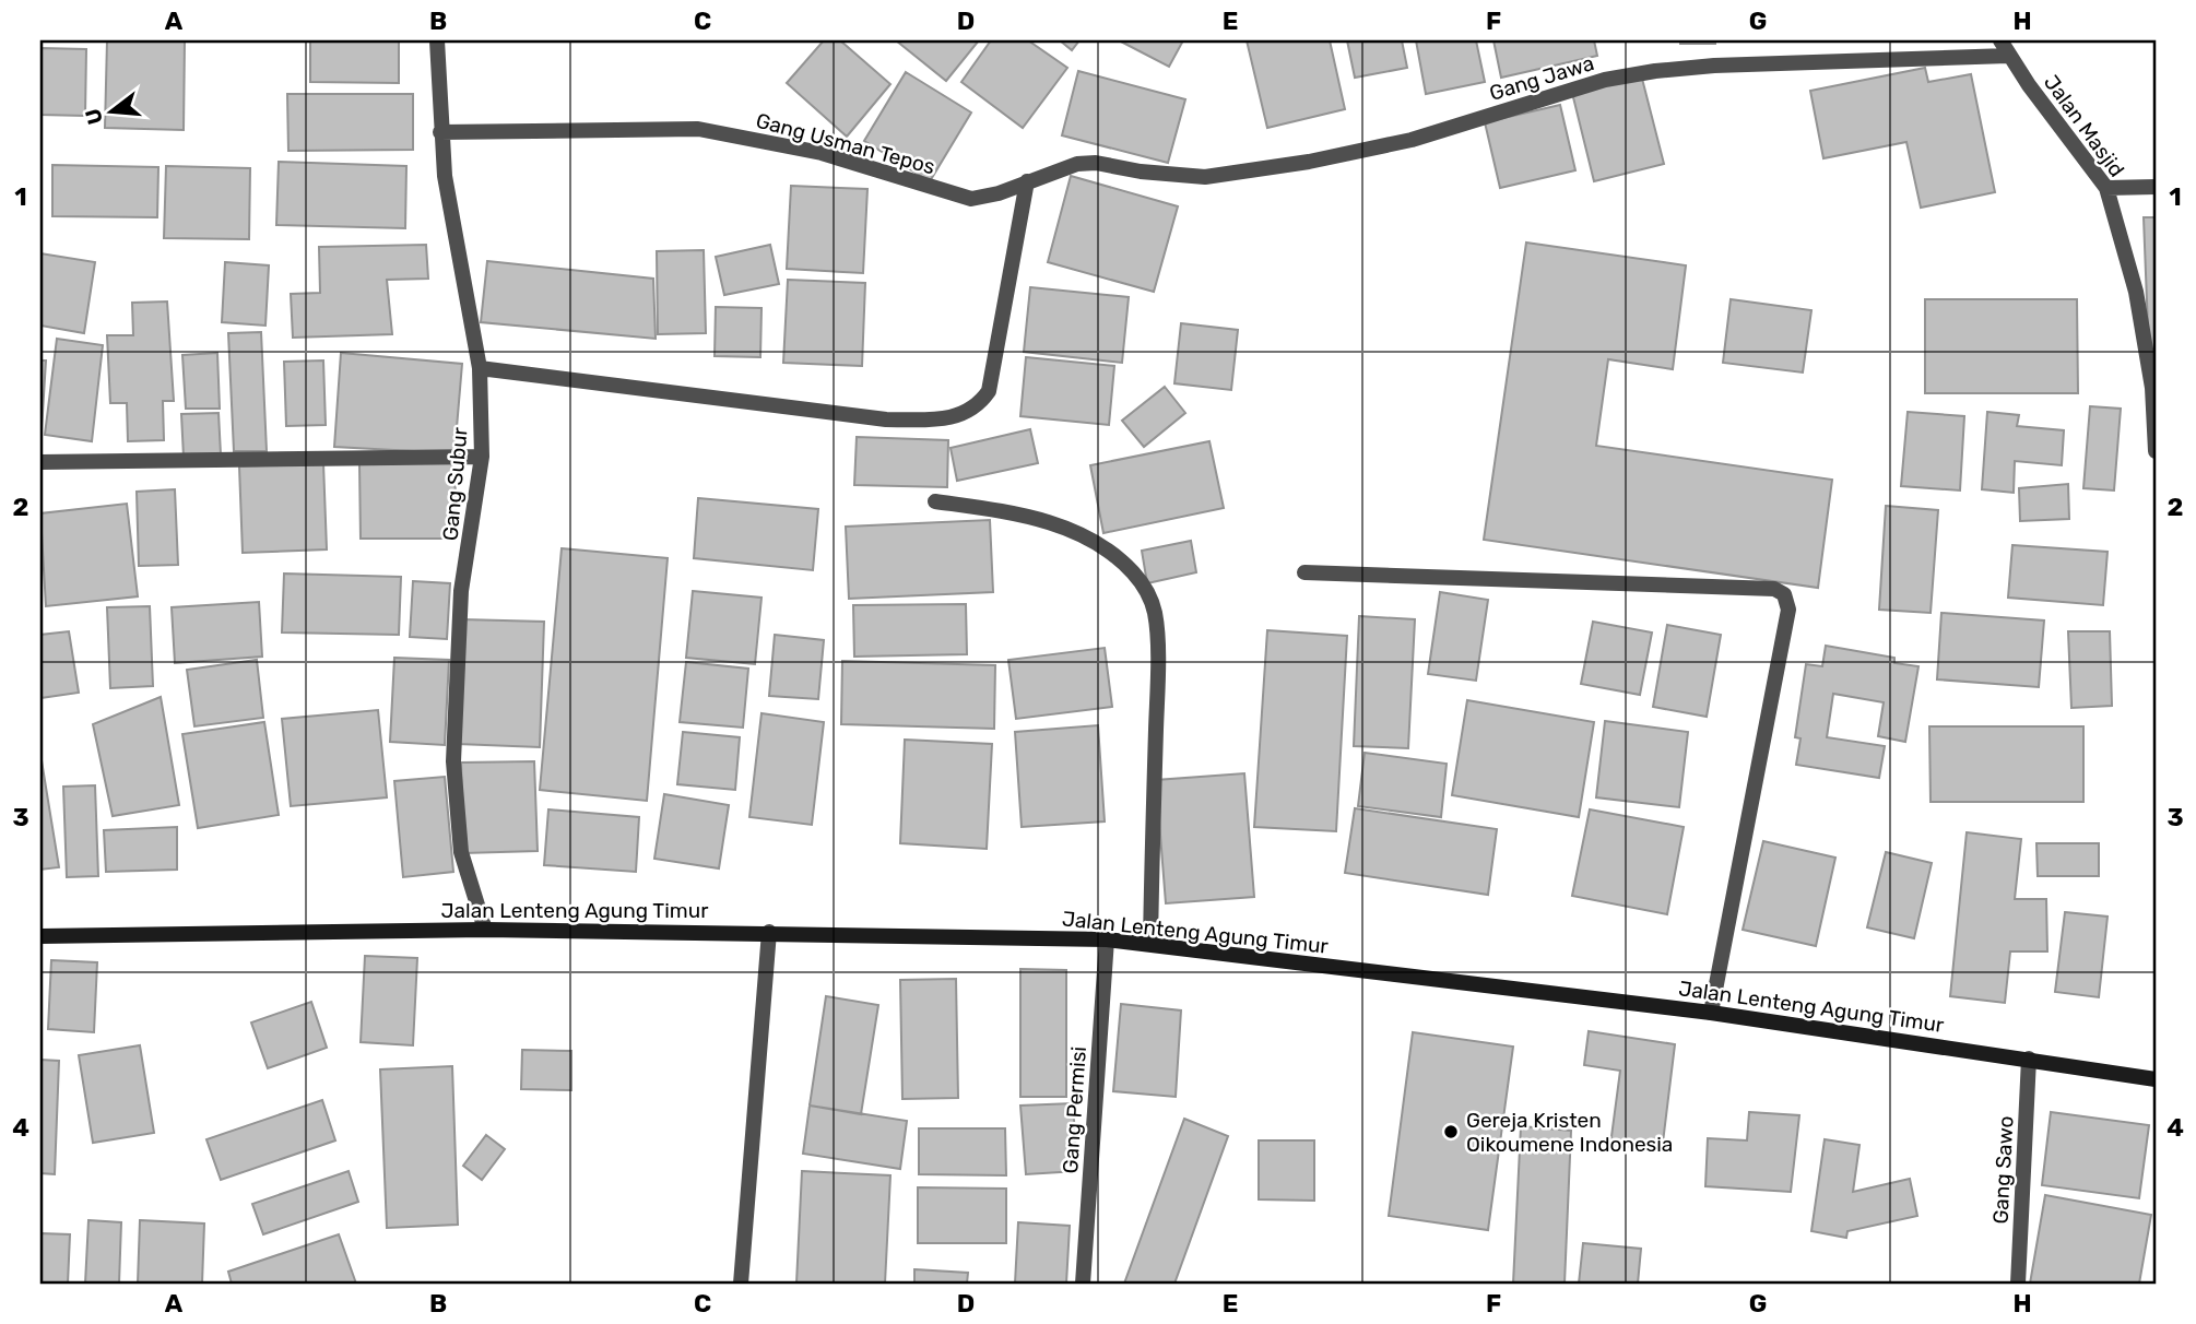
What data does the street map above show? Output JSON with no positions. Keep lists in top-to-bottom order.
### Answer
{
  "streets": {
    "main road": ["Jalan Lenteng Agung Timur"],
    "street": [
      "Gang Jawa",
      "Jalan Masjid",
      "Gang Usman Tepos",
      "Gang Subur",
      "Gang Permisi",
      "Gang Sawo"
    ]
  },
  "crossings": [
    ["Gang Jawa", "Jalan Masjid"],
    ["Gang Jawa", "Gang Usman Tepos"],
    ["Gang Usman Tepos", "Gang Subur"],
    ["Gang Subur", "Jalan Lenteng Agung Timur"],
    ["Jalan Lenteng Agung Timur", "Gang Permisi"],
    ["Jalan Lenteng Agung Timur", "Gang Sawo"]
  ],
  "places": ["Gereja Kristen Oikoumene Indonesia"],
  "north": "left",
  "grid": {
    "columns": [
      "A",
      "B",
      "C",
      "D",
      "E",
      "F",
      "G",
      "H"
    ],
    "rows": [
      "1",
      "2",
      "3",
      "4"
    ]
  }
}
